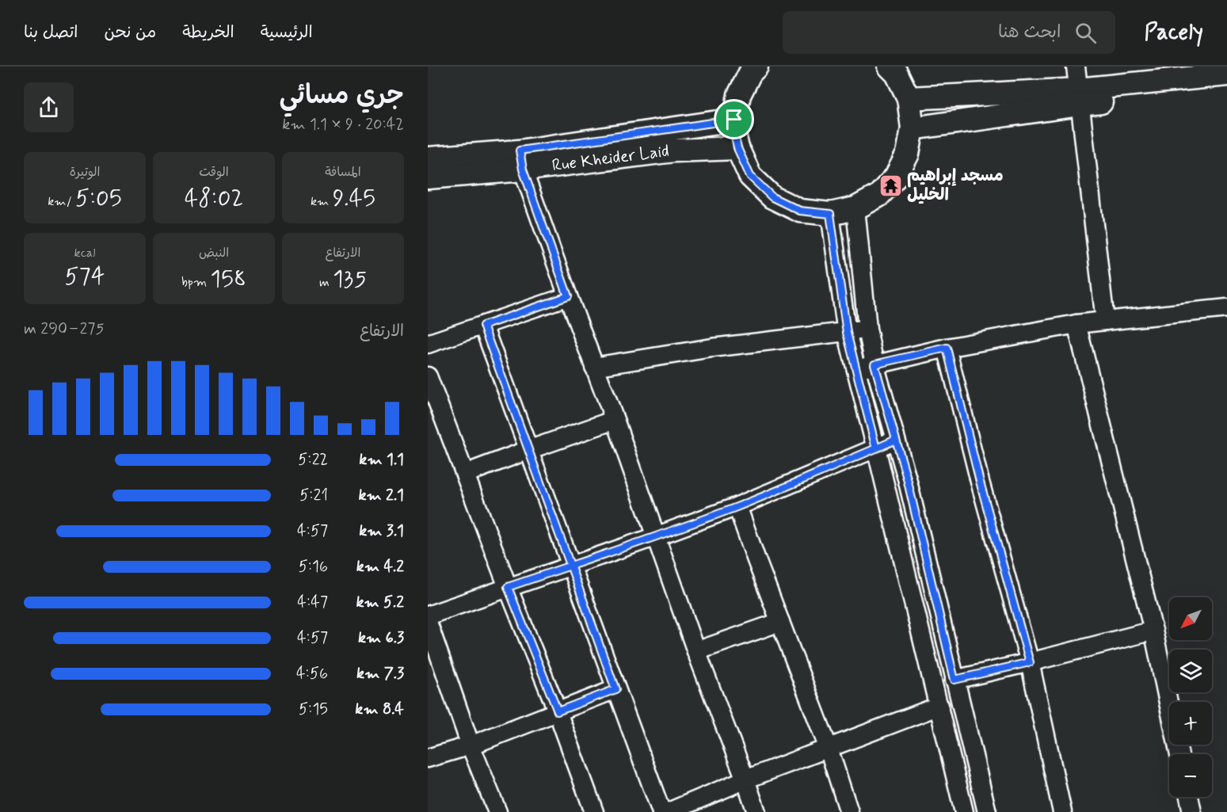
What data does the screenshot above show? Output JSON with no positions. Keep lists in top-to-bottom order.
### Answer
{
  "streets": {
    "street": ["Rue Kheider Laid"]
  },
  "places": {
    "temple": ["مسجد إبراهيم الخليل"]
  },
  "north": "bottom left",
  "page": {
    "header": "Pacely",
    "search": "ابحث هنا",
    "nav": [
      "الرئيسية",
      "الخريطة",
      "من نحن",
      "اتصل بنا"
    ],
    "heading": ["جري مسائي", "20:42 · 9 × 1.1 km"],
    "stats": [
      ["المسافة", "9.45 km"],
      ["الوقت", "48:02"],
      ["الوتيرة", "5:05 /km"],
      ["الارتفاع", "135 m"],
      ["النبض", "158 bpm"],
      ["kcal", "574"]
    ],
    "chart": ["الارتفاع", "275–290 m"],
    "list": [
      {
        "name": "1.1 km",
        "note": "5:22"
      },
      {
        "name": "2.1 km",
        "note": "5:21"
      },
      {
        "name": "3.1 km",
        "note": "4:57"
      },
      {
        "name": "4.2 km",
        "note": "5:16"
      },
      {
        "name": "5.2 km",
        "note": "4:47"
      },
      {
        "name": "6.3 km",
        "note": "4:57"
      },
      {
        "name": "7.3 km",
        "note": "4:56"
      },
      {
        "name": "8.4 km",
        "note": "5:15"
      }
    ],
    "map_buttons": ["+", "−"]
  }
}
